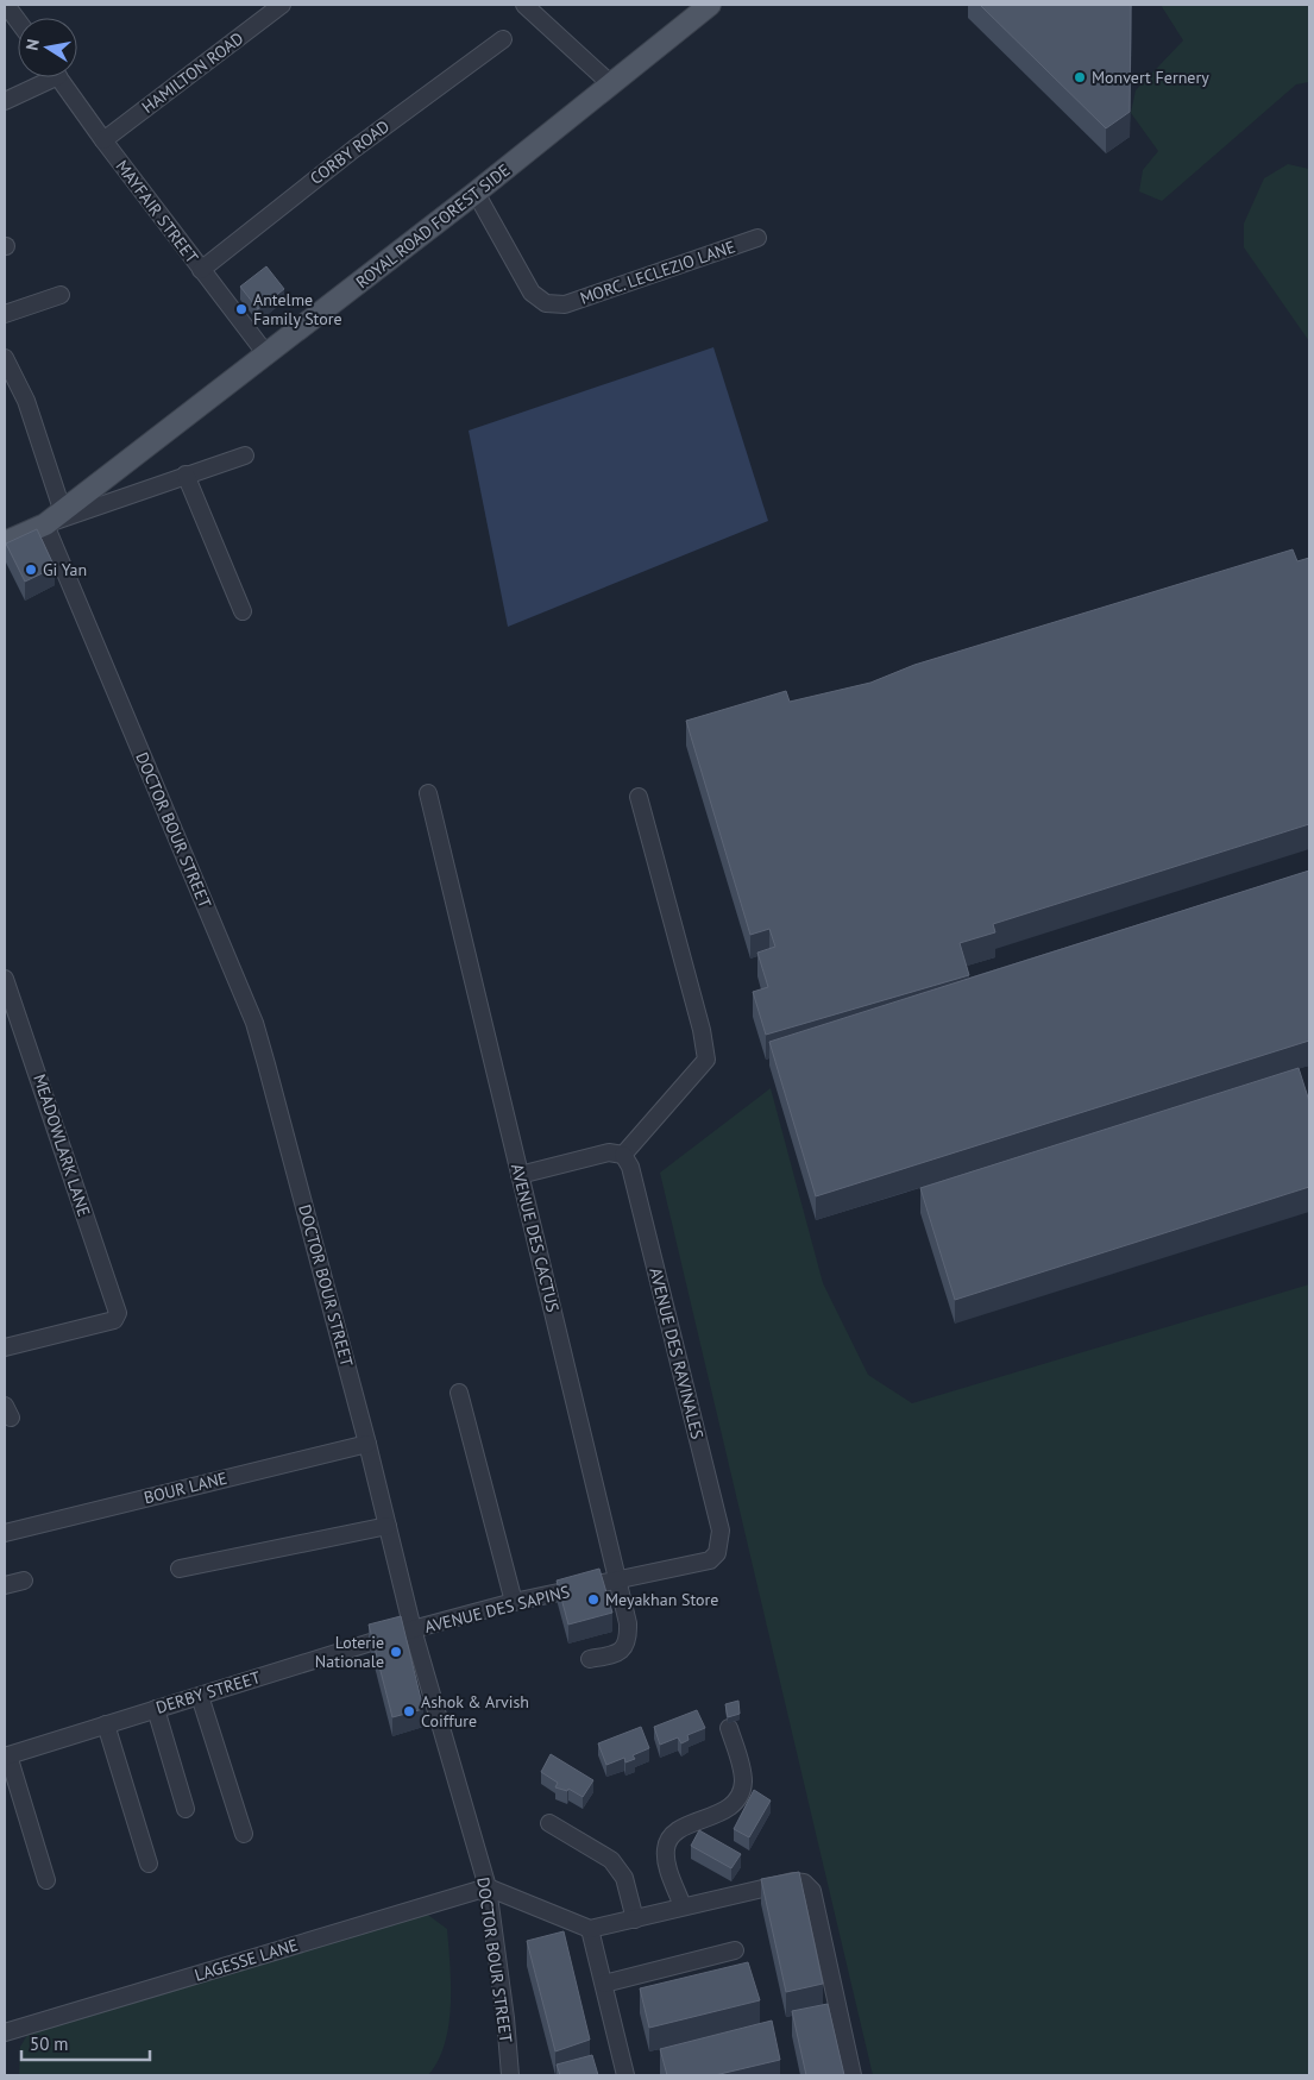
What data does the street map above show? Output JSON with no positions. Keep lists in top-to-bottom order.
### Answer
{
  "streets": {
    "main road": ["ROYAL ROAD FOREST SIDE"],
    "street": [
      "HAMILTON ROAD",
      "CORBY ROAD",
      "MAYFAIR STREET",
      "MORC. LECLEZIO LANE",
      "DOCTOR BOUR STREET",
      "MEADOWLARK LANE",
      "AVENUE DES CACTUS",
      "AVENUE DES RAVINALES",
      "BOUR LANE",
      "AVENUE DES SAPINS",
      "DERBY STREET",
      "LAGESSE LANE"
    ]
  },
  "crossings": [
    ["HAMILTON ROAD", "MAYFAIR STREET"],
    ["CORBY ROAD", "MAYFAIR STREET"],
    ["MAYFAIR STREET", "ROYAL ROAD FOREST SIDE"],
    ["ROYAL ROAD FOREST SIDE", "MORC. LECLEZIO LANE"],
    ["ROYAL ROAD FOREST SIDE", "DOCTOR BOUR STREET"],
    ["DOCTOR BOUR STREET", "BOUR LANE"],
    ["DOCTOR BOUR STREET", "AVENUE DES SAPINS"],
    ["DOCTOR BOUR STREET", "DERBY STREET"],
    ["DOCTOR BOUR STREET", "LAGESSE LANE"],
    ["AVENUE DES CACTUS", "AVENUE DES SAPINS"],
    ["AVENUE DES RAVINALES", "AVENUE DES SAPINS"],
    ["AVENUE DES SAPINS", "DERBY STREET"]
  ],
  "places": [
    "Monvert Fernery",
    "Antelme Family Store",
    "Gi Yan",
    "Meyakhan Store",
    "Loterie Nationale",
    "Ashok & Arvish Coiffure"
  ],
  "scale_bar": "50 m",
  "north": "left"
}
